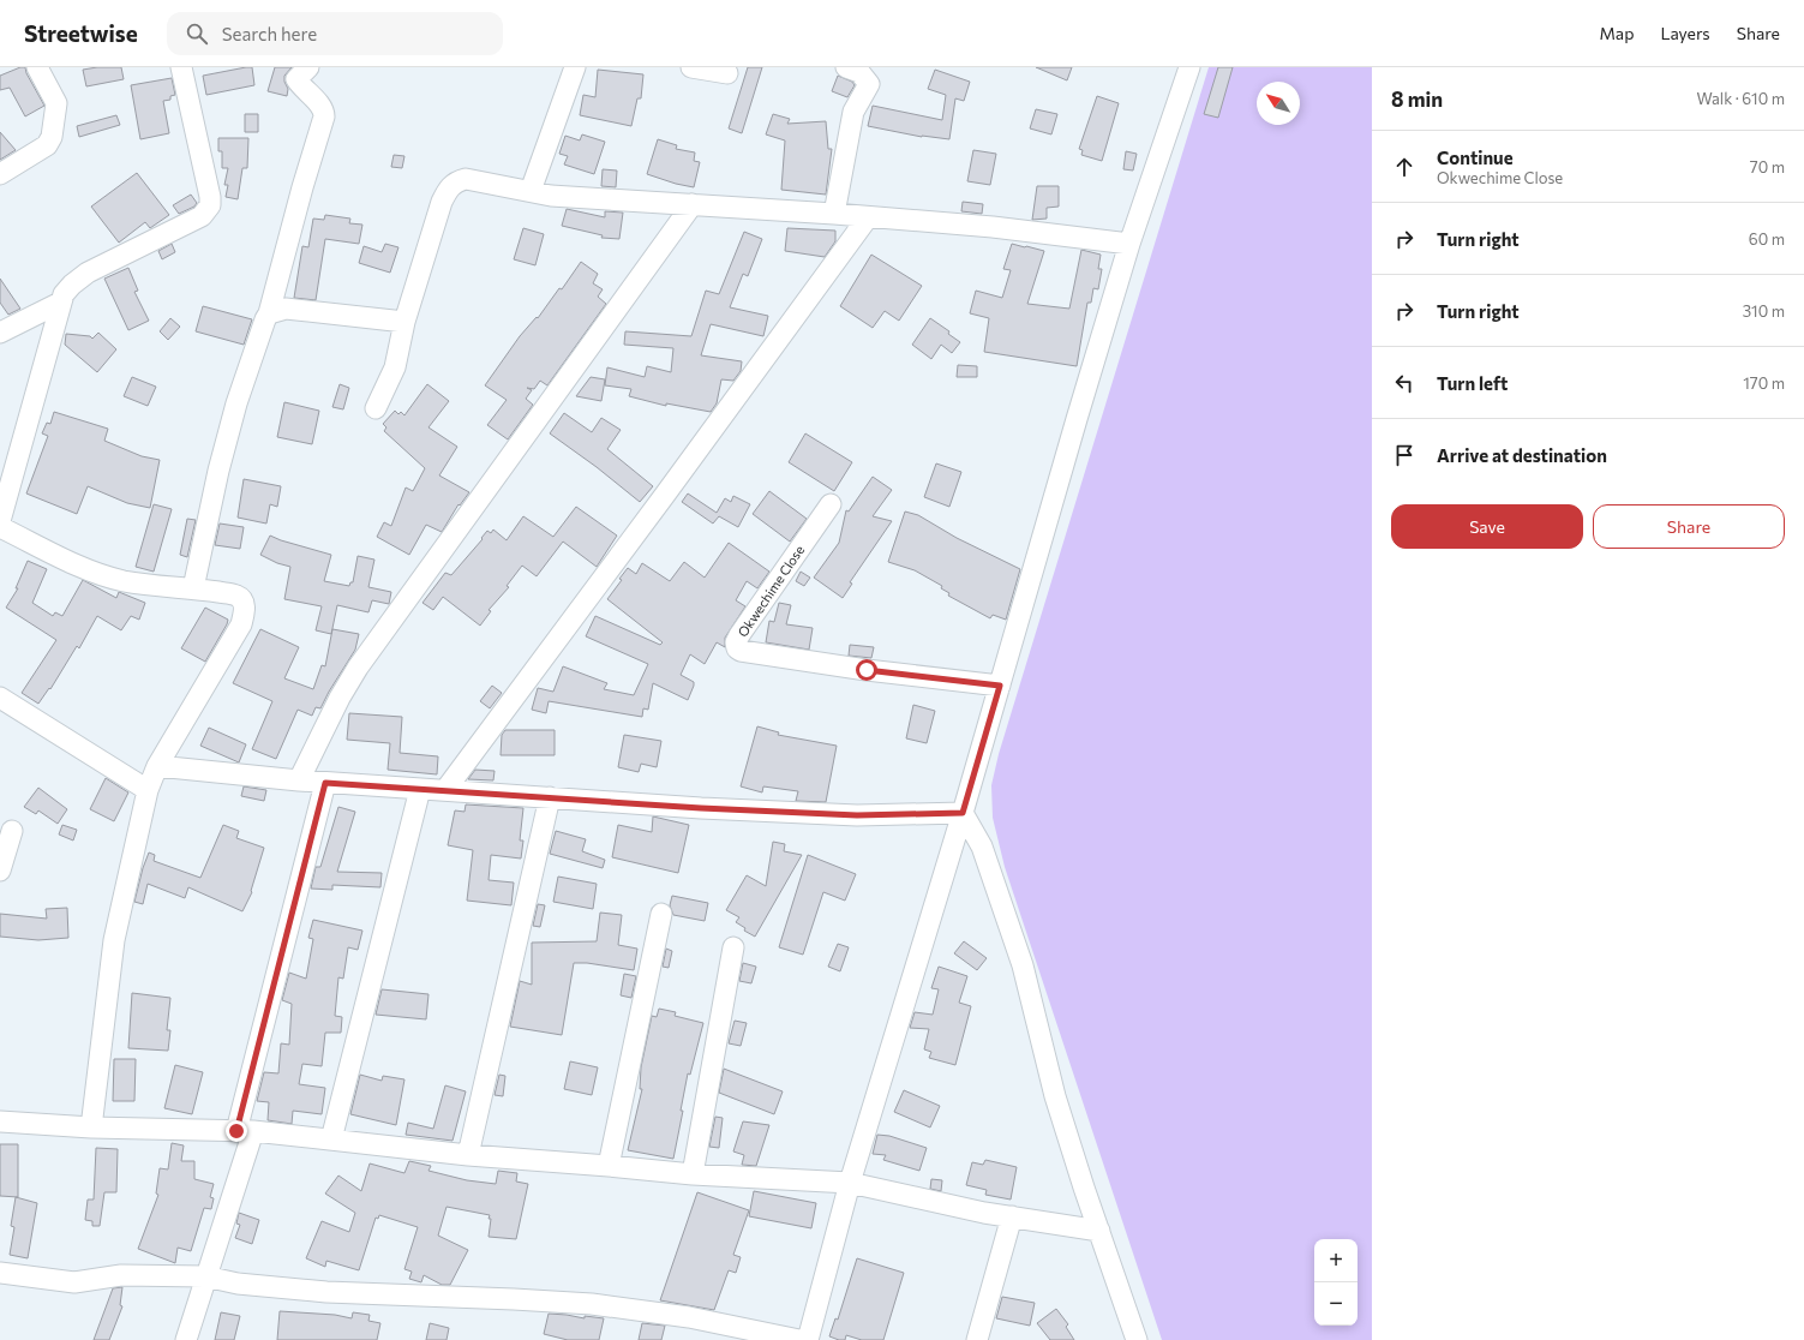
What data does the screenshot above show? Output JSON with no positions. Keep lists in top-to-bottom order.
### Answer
{
  "streets": {
    "street": ["Okwechime Close"]
  },
  "north": "top left",
  "page": {
    "header": "Streetwise",
    "search": "Search here",
    "nav": ["Map", "Layers", "Share"],
    "heading": ["8 min", "Walk · 610 m"],
    "list": [
      ["Continue", "Okwechime Close", "70 m"],
      ["Turn right", "60 m"],
      ["Turn right", "310 m"],
      ["Turn left", "170 m"],
      "Arrive at destination"
    ],
    "buttons": ["Save", "Share"],
    "map_buttons": ["+", "−"]
  }
}
